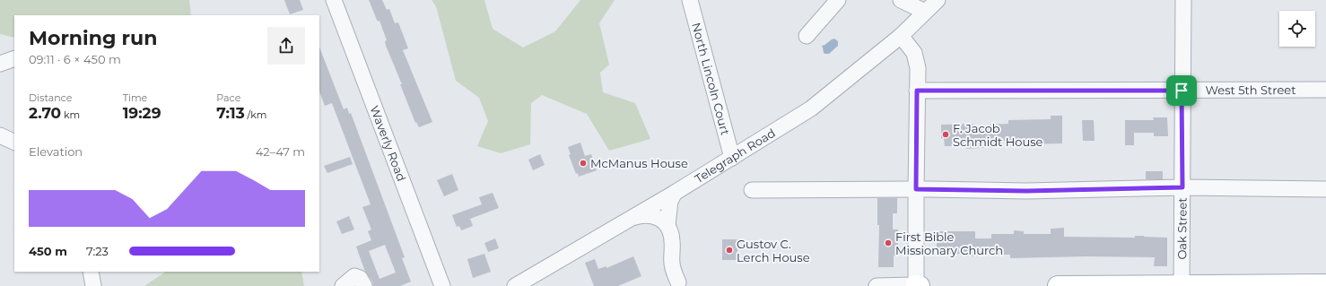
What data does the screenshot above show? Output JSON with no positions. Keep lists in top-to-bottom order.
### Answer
{
  "streets": {
    "street": [
      "North Lincoln Court",
      "West 5th Street",
      "Waverly Road",
      "Telegraph Road",
      "Oak Street"
    ]
  },
  "crossings": [
    ["North Lincoln Court", "Telegraph Road"],
    ["West 5th Street", "Oak Street"]
  ],
  "places": [
    "F. Jacob Schmidt House",
    "McManus House",
    "First Bible Missionary Church",
    "Gustov C. Lerch House"
  ],
  "page": {
    "heading": ["Morning run", "09:11 · 6 × 450 m"],
    "stats": [
      ["Distance", "2.70 km"],
      ["Time", "19:29"],
      ["Pace", "7:13 /km"]
    ],
    "chart": ["Elevation", "42–47 m"],
    "list": [
      {
        "name": "450 m",
        "note": "7:23"
      }
    ]
  }
}
